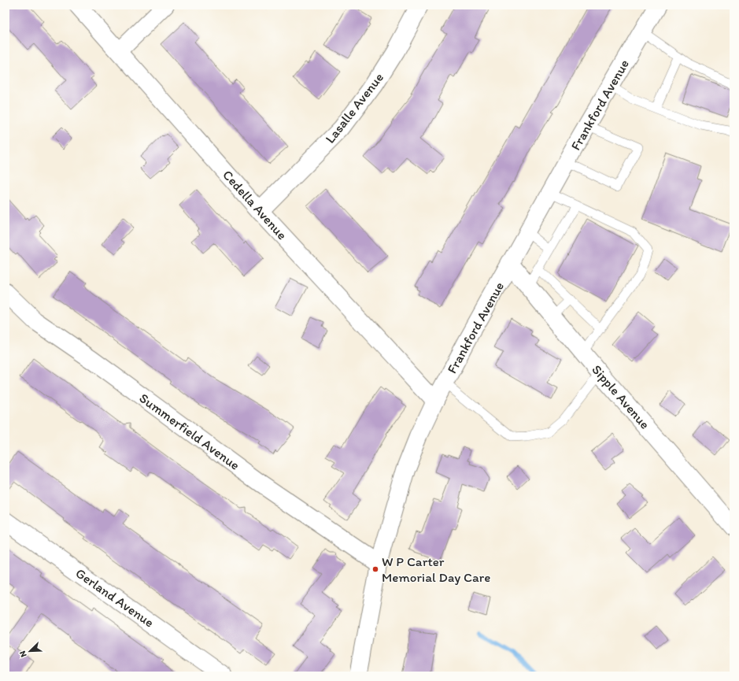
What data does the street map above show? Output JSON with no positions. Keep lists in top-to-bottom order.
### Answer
{
  "streets": {
    "street": [
      "Frankford Avenue",
      "Lasalle Avenue",
      "Cedella Avenue",
      "Sipple Avenue",
      "Summerfield Avenue",
      "Gerland Avenue"
    ]
  },
  "crossings": [
    ["Frankford Avenue", "Cedella Avenue"],
    ["Frankford Avenue", "Sipple Avenue"],
    ["Frankford Avenue", "Summerfield Avenue"],
    ["Lasalle Avenue", "Cedella Avenue"]
  ],
  "places": ["W P Carter Memorial Day Care"],
  "north": "bottom left"
}
